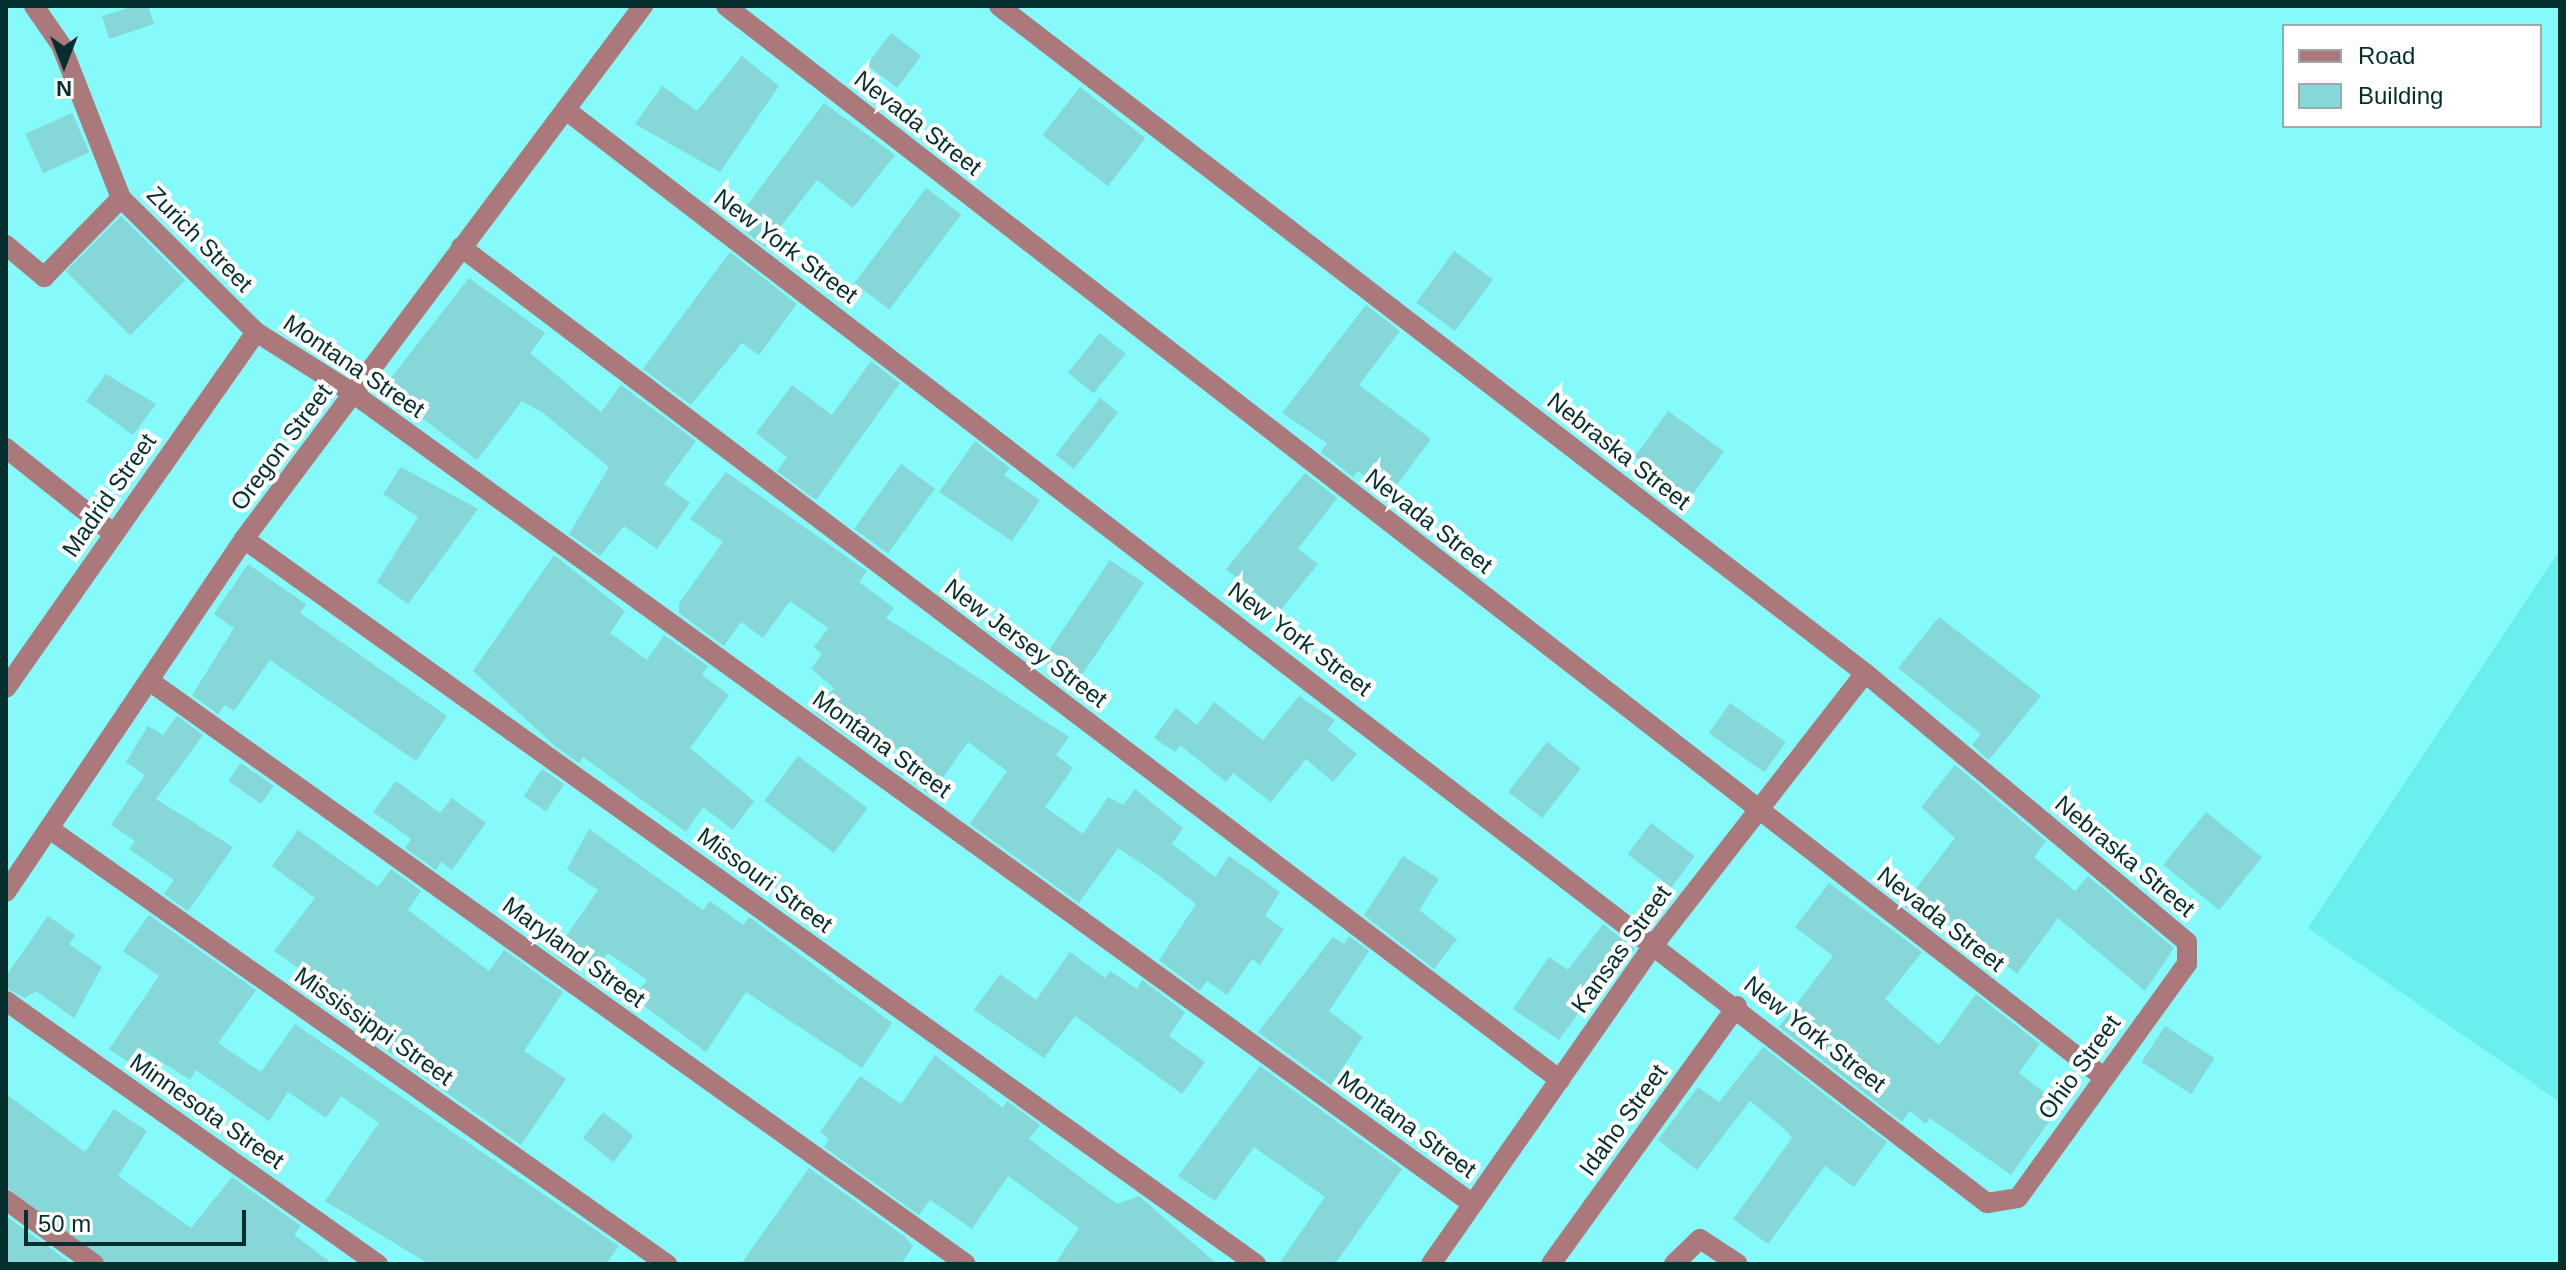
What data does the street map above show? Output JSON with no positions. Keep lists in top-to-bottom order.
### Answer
{
  "streets": {
    "street": [
      "Nevada Street",
      "Zurich Street",
      "New York Street",
      "Montana Street",
      "Oregon Street",
      "Nebraska Street",
      "Madrid Street",
      "New Jersey Street",
      "Missouri Street",
      "Kansas Street",
      "Maryland Street",
      "Mississippi Street",
      "Ohio Street",
      "Minnesota Street",
      "Idaho Street"
    ]
  },
  "crossings": [
    ["Nevada Street", "Kansas Street"],
    ["Nevada Street", "Ohio Street"],
    ["Zurich Street", "Montana Street"],
    ["Zurich Street", "Madrid Street"],
    ["New York Street", "Oregon Street"],
    ["New York Street", "Kansas Street"],
    ["New York Street", "Ohio Street"],
    ["New York Street", "Idaho Street"],
    ["Montana Street", "Oregon Street"],
    ["Montana Street", "Madrid Street"],
    ["Montana Street", "Kansas Street"],
    ["Oregon Street", "New Jersey Street"],
    ["Oregon Street", "Missouri Street"],
    ["Oregon Street", "Maryland Street"],
    ["Oregon Street", "Mississippi Street"],
    ["Nebraska Street", "Kansas Street"],
    ["Nebraska Street", "Ohio Street"],
    ["New Jersey Street", "Kansas Street"]
  ],
  "legend": ["Road", "Building"],
  "scale_bar": "50 m",
  "north": "bottom"
}
